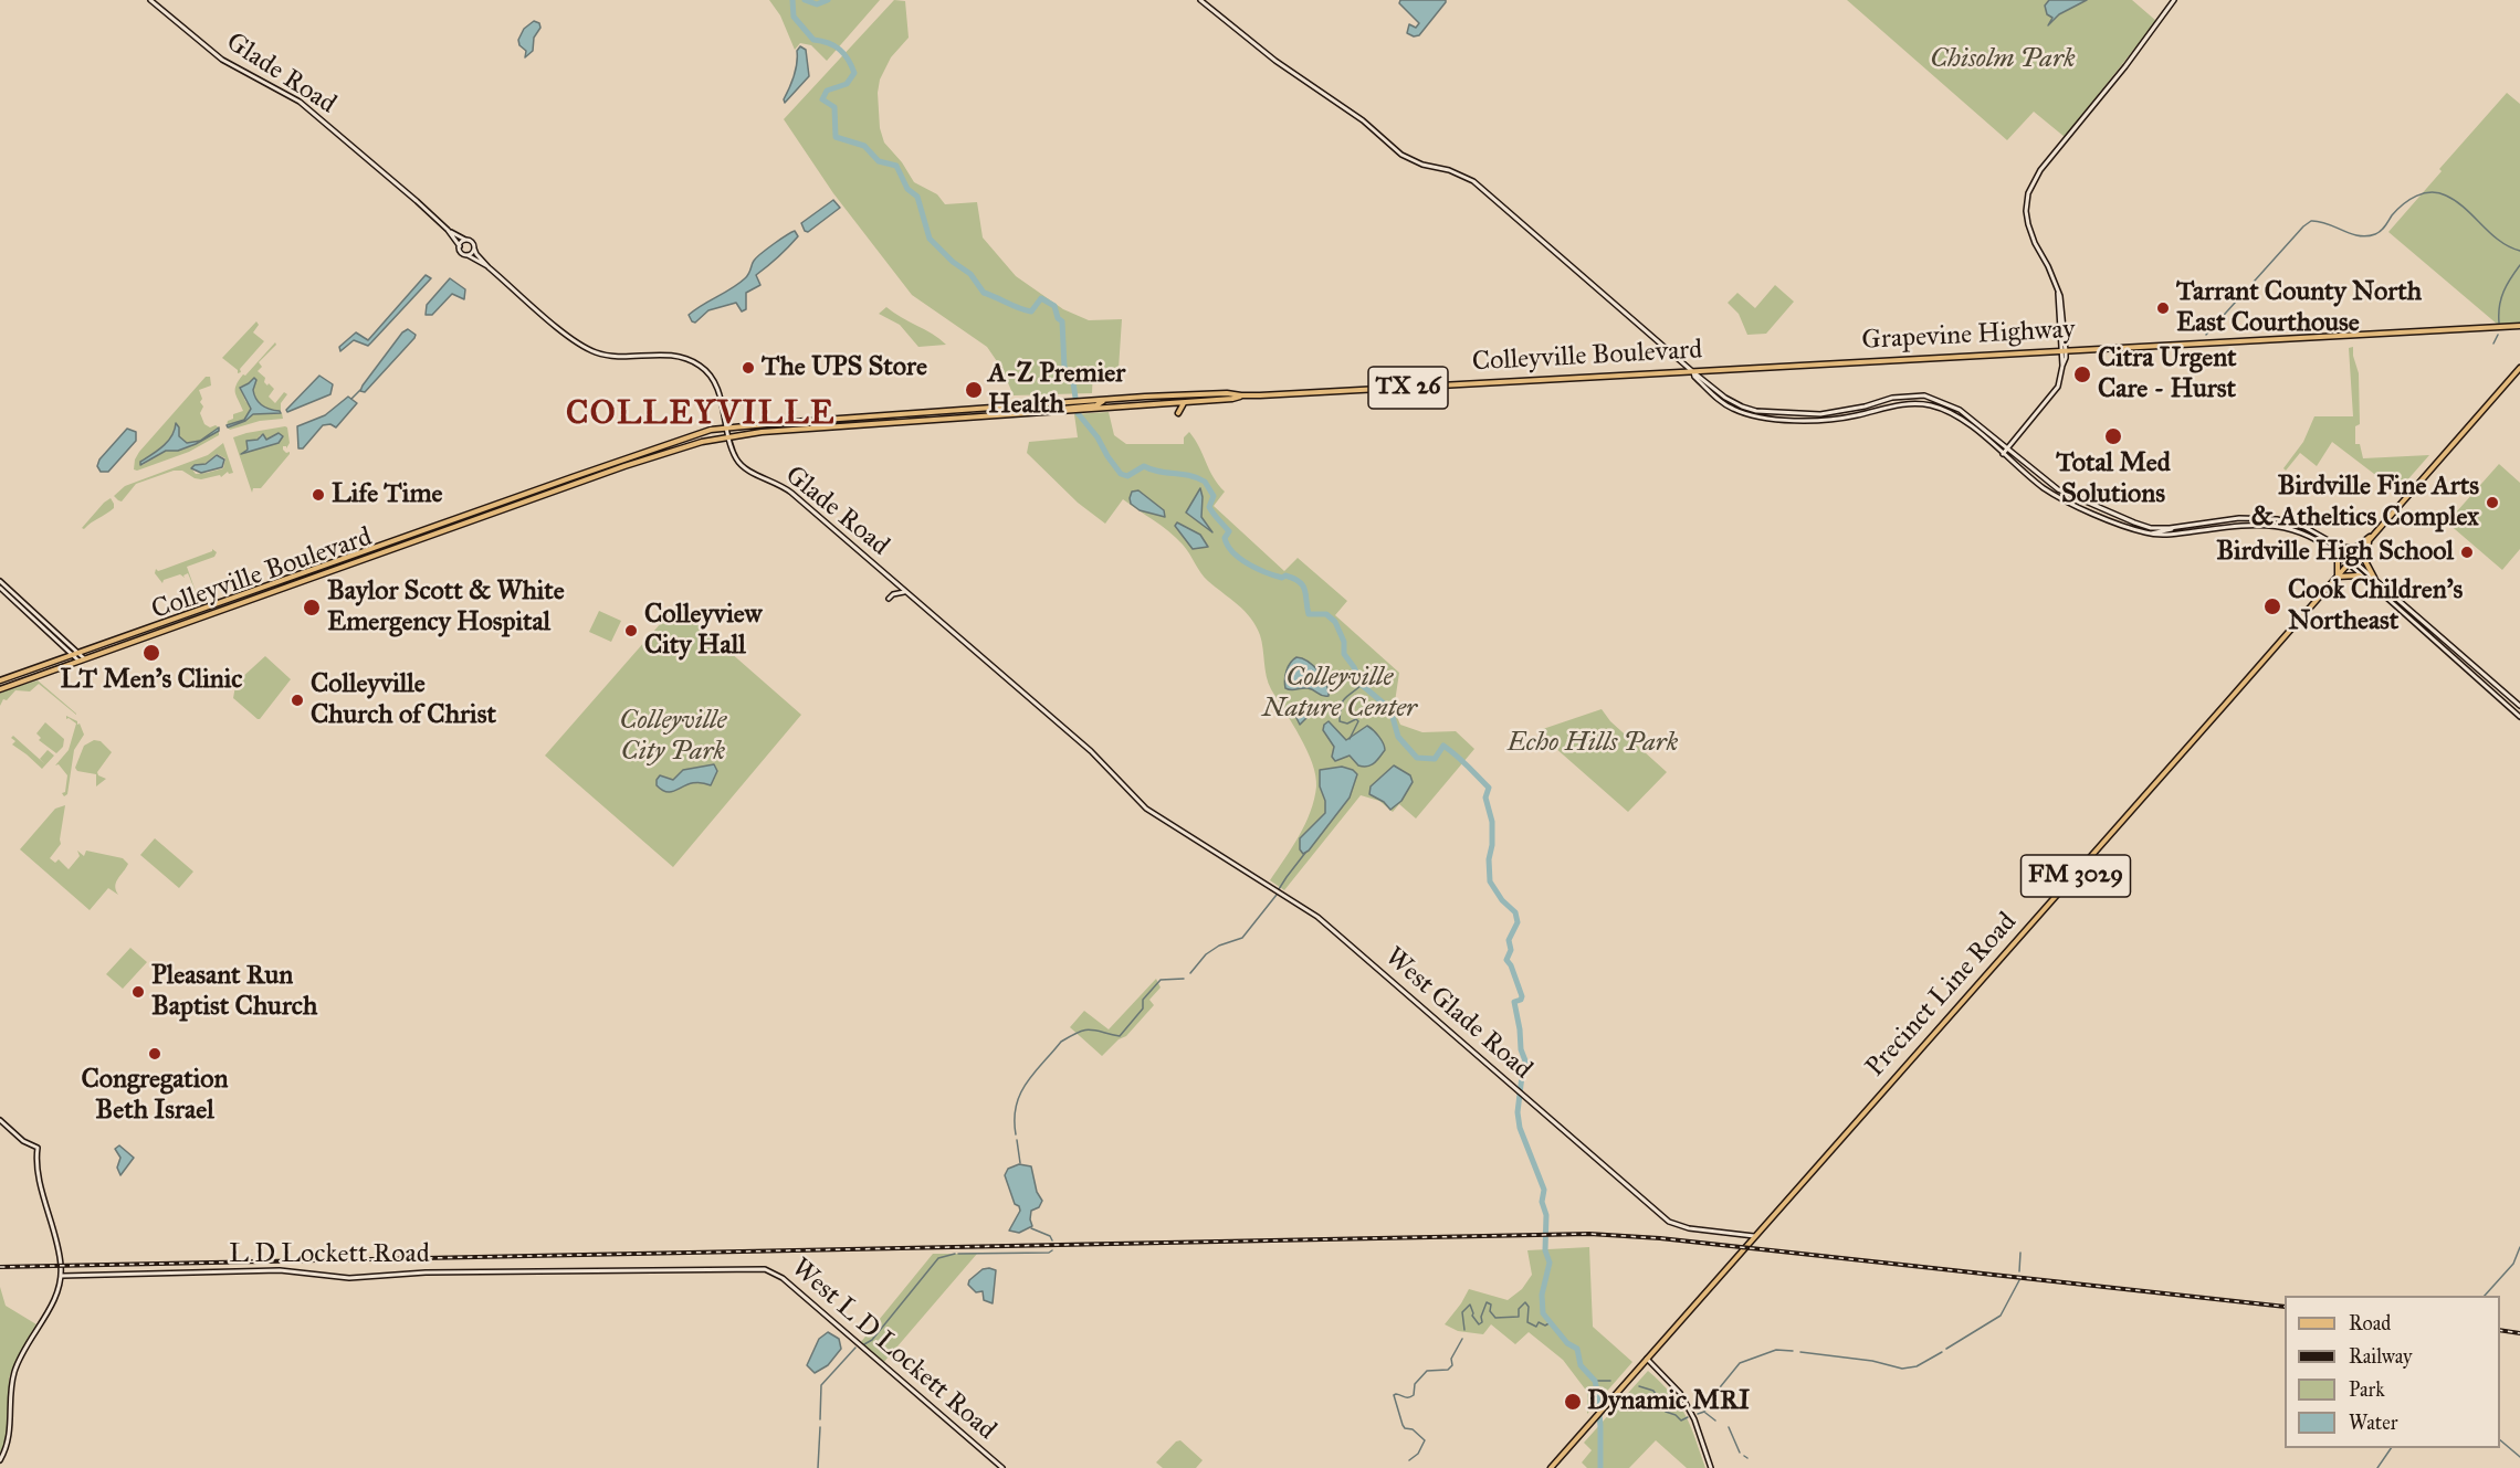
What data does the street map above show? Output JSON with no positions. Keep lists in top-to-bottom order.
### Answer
{
  "streets": {
    "main road": [
      "Glade Road",
      "Grapevine Highway",
      "Colleyville Boulevard",
      "TX 26",
      "FM 3029",
      "Precinct Line Road",
      "West Glade Road",
      "L D Lockett Road",
      "West L D Lockett Road"
    ]
  },
  "crossings": [
    ["Glade Road", "Colleyville Boulevard"],
    ["Glade Road", "West Glade Road"],
    ["Grapevine Highway", "Colleyville Boulevard"],
    ["Precinct Line Road", "West Glade Road"],
    ["L D Lockett Road", "West L D Lockett Road"]
  ],
  "districts": ["COLLEYVILLE"],
  "parks": [
    "Chisolm Park",
    "Colleyville Nature Center",
    "Colleyville City Park",
    "Echo Hills Park"
  ],
  "places": [
    "Tarrant County North East Courthouse",
    "The UPS Store",
    "Citra Urgent Care - Hurst",
    "A-Z Premier Health",
    "Total Med Solutions",
    "Life Time",
    "Birdville Fine Arts & Atheltics Complex",
    "Birdville High School",
    "Cook Children's Northeast",
    "Baylor Scott & White Emergency Hospital",
    "Colleyview City Hall",
    "LT Men's Clinic",
    "Colleyville Church of Christ",
    "Pleasant Run Baptist Church",
    "Congregation Beth Israel",
    "Dynamic MRI"
  ],
  "legend": [
    "Road",
    "Railway",
    "Park",
    "Water"
  ]
}
